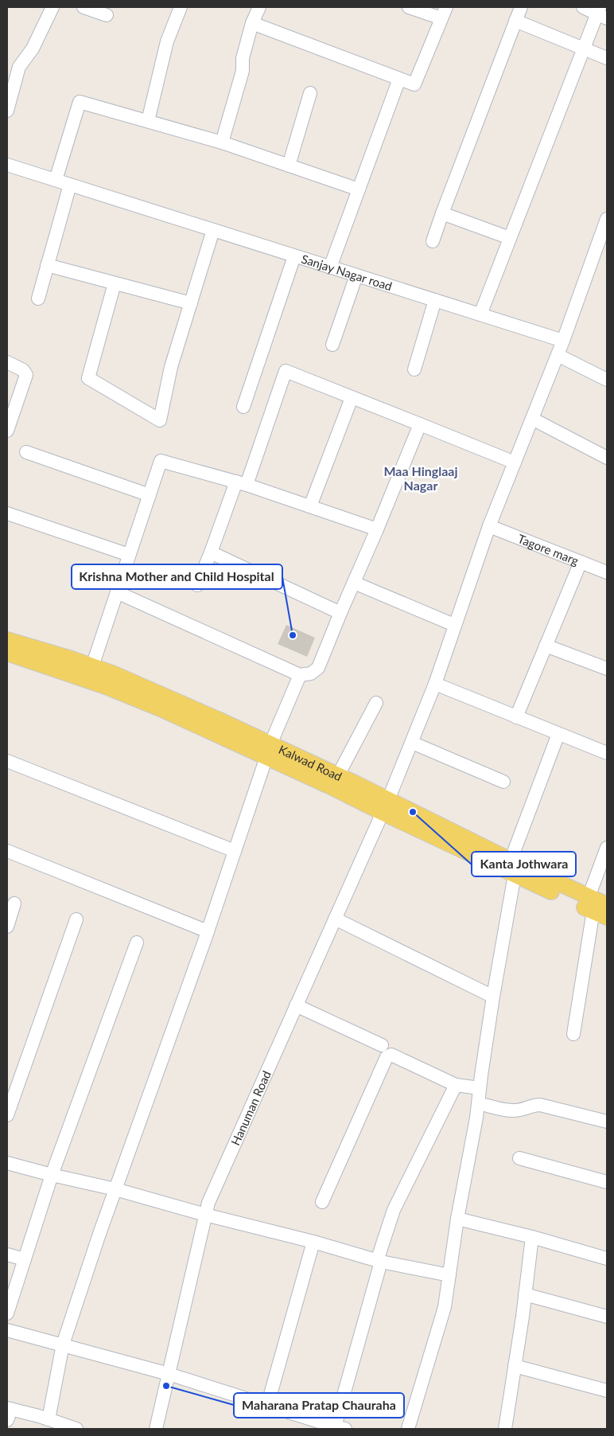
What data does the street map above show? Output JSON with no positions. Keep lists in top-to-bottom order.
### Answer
{
  "streets": {
    "main road": ["Kalwad Road"],
    "street": ["Sanjay Nagar road", "Tagore marg", "Hanuman Road"]
  },
  "crossings": [
    ["Sanjay Nagar road", "Hanuman Road"],
    ["Tagore marg", "Hanuman Road"],
    ["Kalwad Road", "Hanuman Road"]
  ],
  "districts": ["Maa Hinglaaj Nagar"],
  "places": ["Krishna Mother and Child Hospital", "Kanta Jothwara", "Maharana Pratap Chauraha"]
}
